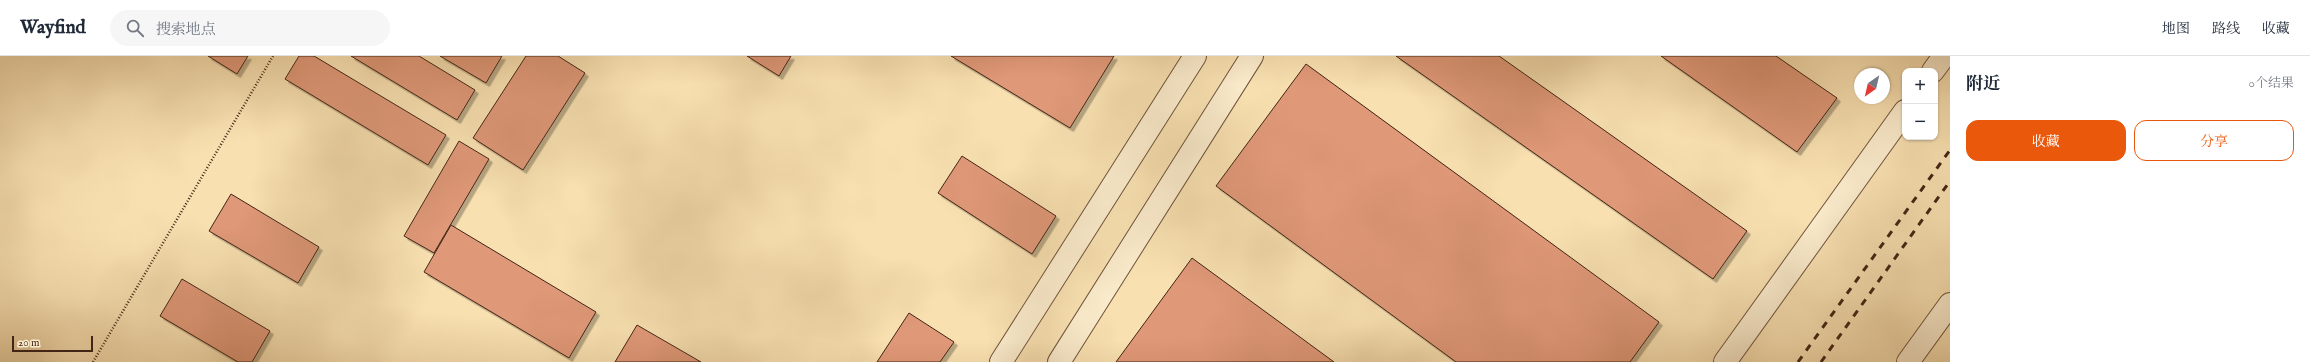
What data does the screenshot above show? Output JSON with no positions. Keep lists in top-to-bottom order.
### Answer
{
  "scale_bar": "20 m",
  "north": "bottom left",
  "page": {
    "header": "Wayfind",
    "search": "搜索地点",
    "nav": ["地图", "路线", "收藏"],
    "heading": ["附近", "0个结果"],
    "map_buttons": ["+", "−"],
    "buttons": ["收藏", "分享"],
    "scale": "20 m"
  }
}
